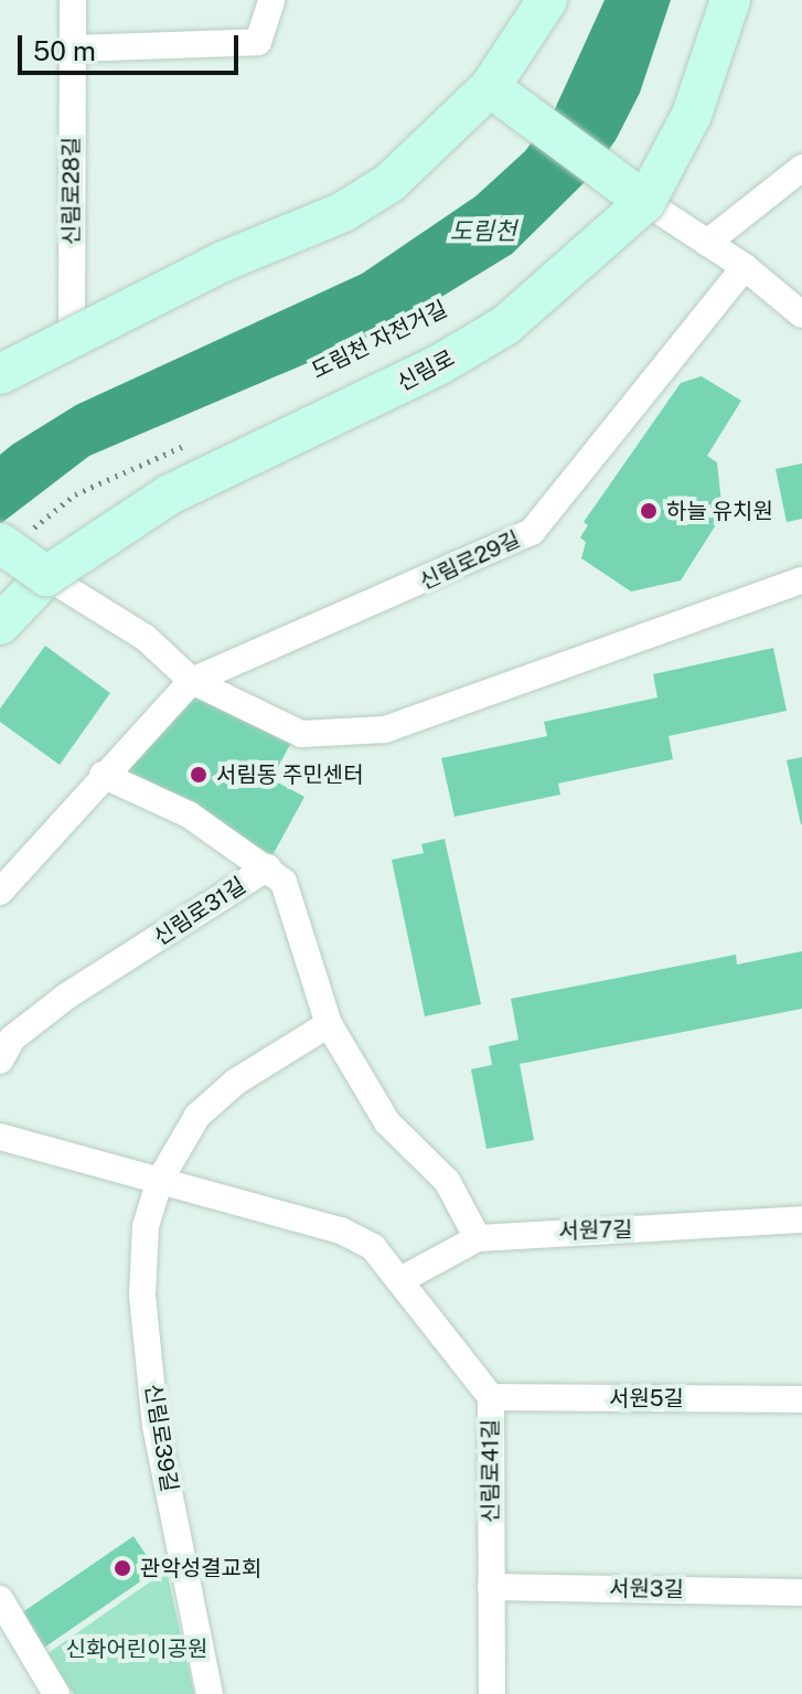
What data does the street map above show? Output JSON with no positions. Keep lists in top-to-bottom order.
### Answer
{
  "streets": {
    "main road": ["신림로"],
    "street": [
      "신림로28길",
      "신림로29길",
      "신림로31길",
      "서원7길",
      "서원5길",
      "신림로39길",
      "신림로41길",
      "서원3길"
    ]
  },
  "crossings": [
    ["신림로31길", "서원7길"],
    ["서원7길", "신림로41길"],
    ["서원5길", "신림로41길"],
    ["신림로41길", "서원3길"]
  ],
  "water": ["도림천"],
  "parks": ["신화어린이공원"],
  "places": ["하늘 유치원", "서림동 주민센터", "관악성결교회"],
  "scale_bar": "50 m"
}
